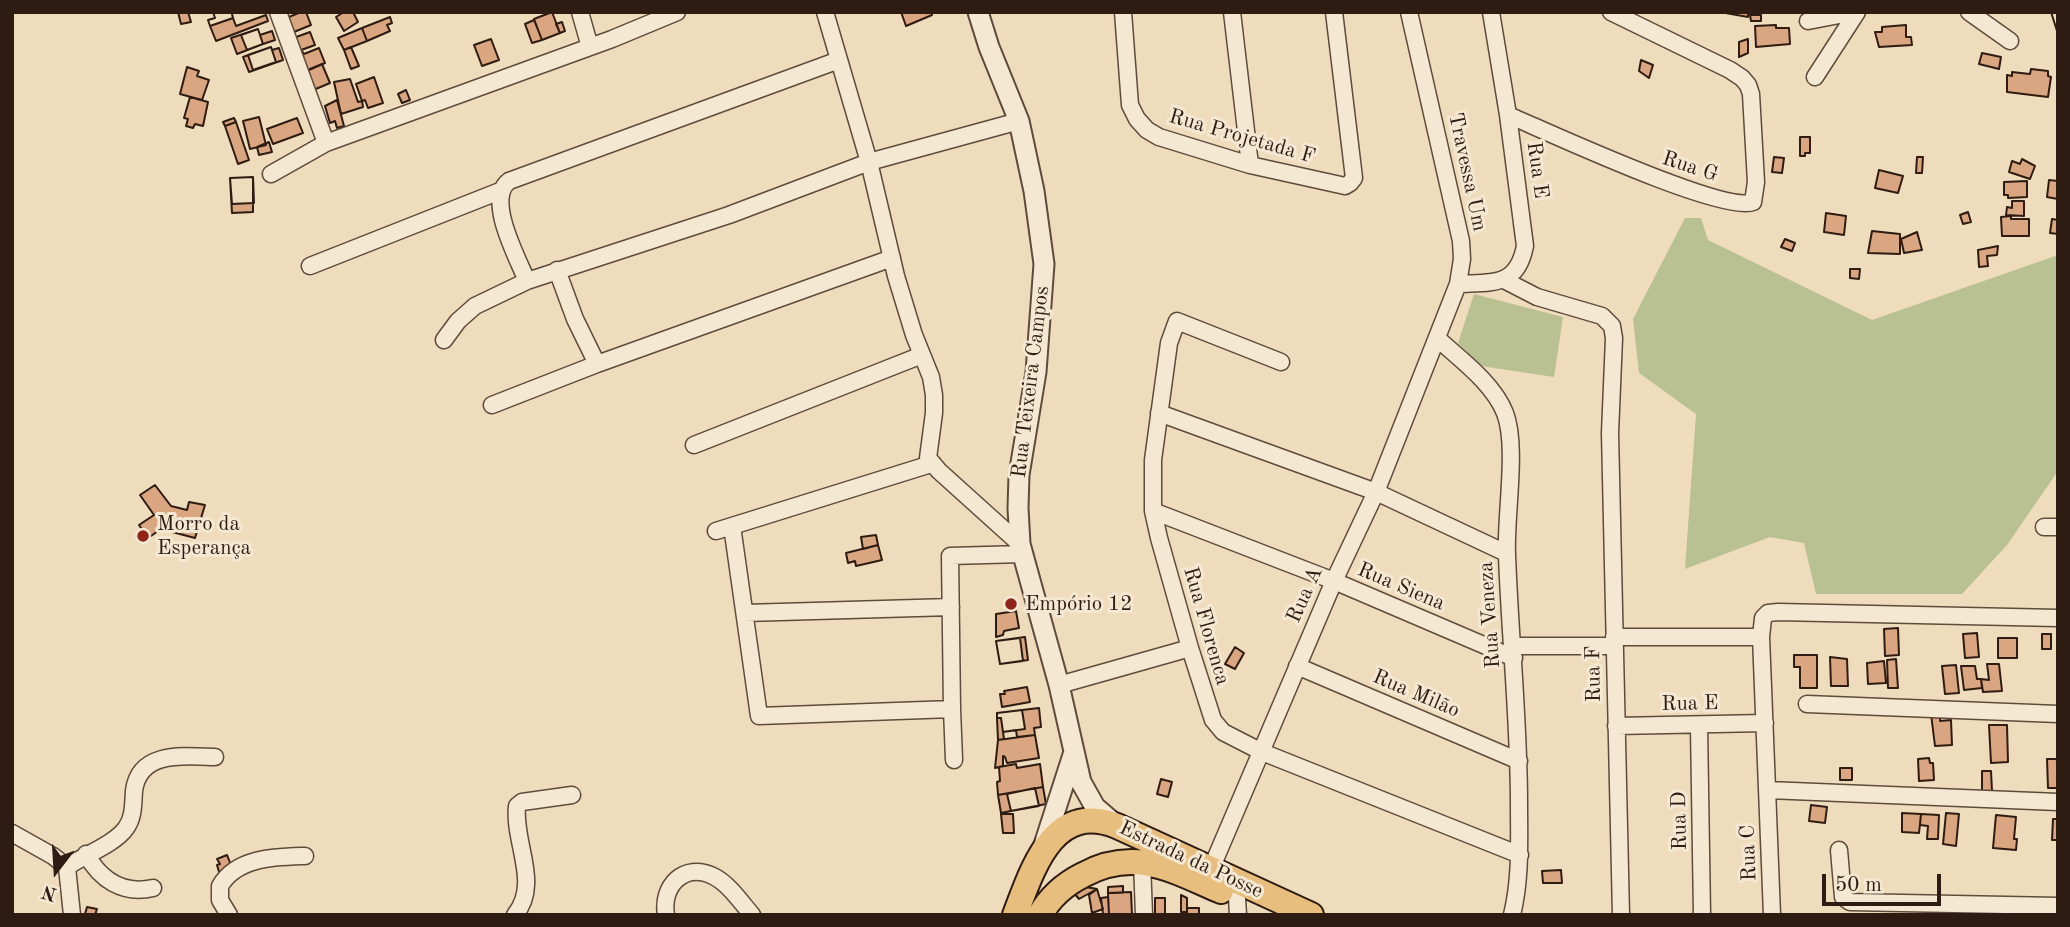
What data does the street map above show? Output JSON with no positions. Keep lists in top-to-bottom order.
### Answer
{
  "streets": {
    "main road": ["Rua Teixeira Campos", "Estrada da Posse"],
    "street": [
      "Rua Projetada F",
      "Rua G",
      "Rua E",
      "Travessa Um",
      "Rua Siena",
      "Rua A",
      "Rua Veneza",
      "Rua Florenca",
      "Rua F",
      "Rua Milão",
      "Rua D",
      "Rua C"
    ]
  },
  "crossings": [
    ["Rua G", "Rua E"],
    ["Rua E", "Rua F"],
    ["Rua E", "Rua D"],
    ["Travessa Um", "Rua A"],
    ["Travessa Um", "Rua Veneza"],
    ["Rua Teixeira Campos", "Estrada da Posse"],
    ["Rua Siena", "Rua A"],
    ["Rua Siena", "Rua Veneza"],
    ["Rua Siena", "Rua Florenca"],
    ["Rua A", "Rua Veneza"],
    ["Rua A", "Rua Florenca"],
    ["Rua A", "Rua Milão"],
    ["Rua A", "Estrada da Posse"],
    ["Rua Veneza", "Rua Florenca"],
    ["Rua Veneza", "Rua Milão"]
  ],
  "places": ["Morro da Esperança", "Empório 12"],
  "scale_bar": "50 m",
  "north": "bottom"
}
